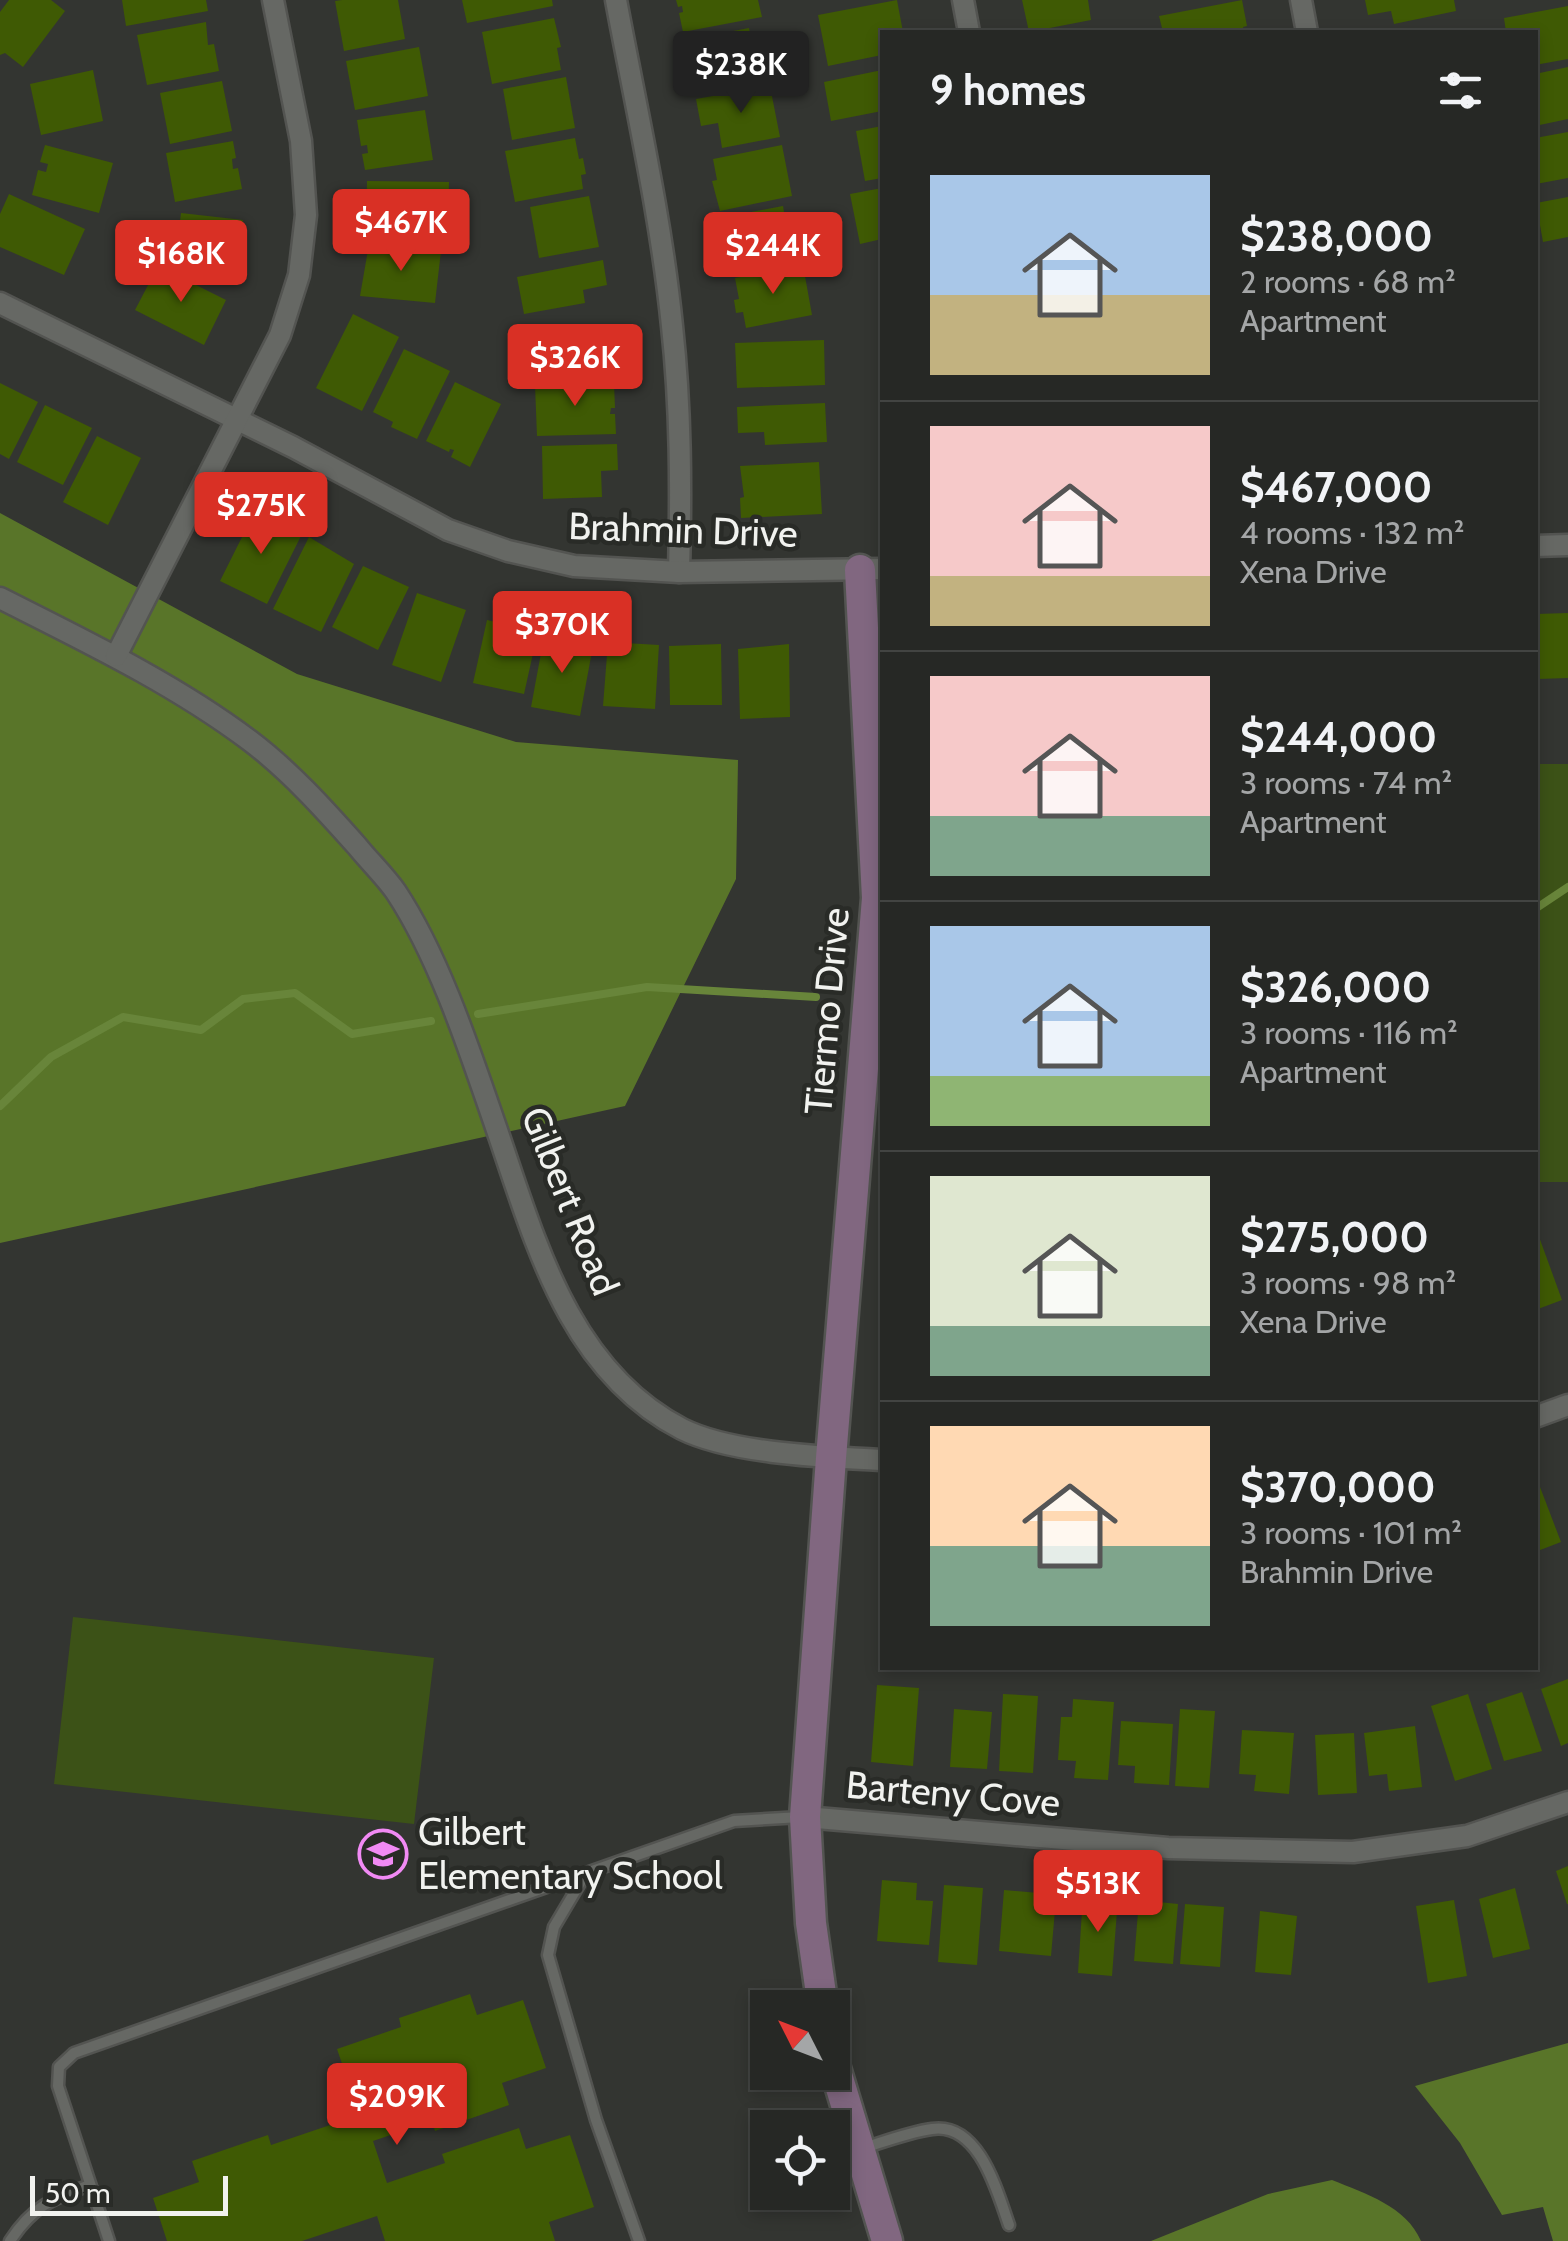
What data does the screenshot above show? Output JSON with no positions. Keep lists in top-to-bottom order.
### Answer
{
  "streets": {
    "street": [
      "Brahmin Drive",
      "Tiermo Drive",
      "Gilbert Road",
      "Barteny Cove"
    ]
  },
  "crossings": [
    ["Brahmin Drive", "Tiermo Drive"],
    ["Tiermo Drive", "Gilbert Road"]
  ],
  "places": {
    "school or university": ["Gilbert Elementary School"]
  },
  "scale_bar": "50 m",
  "north": "top left",
  "page": {
    "heading": "9 homes",
    "price": [
      "$238K",
      "$467K",
      "$244K",
      "$168K",
      "$326K",
      "$275K",
      "$370K",
      "$513K",
      "$209K"
    ],
    "list": [
      {
        "name": "$238,000",
        "note": "2 rooms · 68 m² · Apartment"
      },
      {
        "name": "$467,000",
        "note": "4 rooms · 132 m² · Xena Drive"
      },
      {
        "name": "$244,000",
        "note": "3 rooms · 74 m² · Apartment"
      },
      {
        "name": "$326,000",
        "note": "3 rooms · 116 m² · Apartment"
      },
      {
        "name": "$275,000",
        "note": "3 rooms · 98 m² · Xena Drive"
      },
      {
        "name": "$370,000",
        "note": "3 rooms · 101 m² · Brahmin Drive"
      }
    ],
    "scale": "50 m"
  }
}
